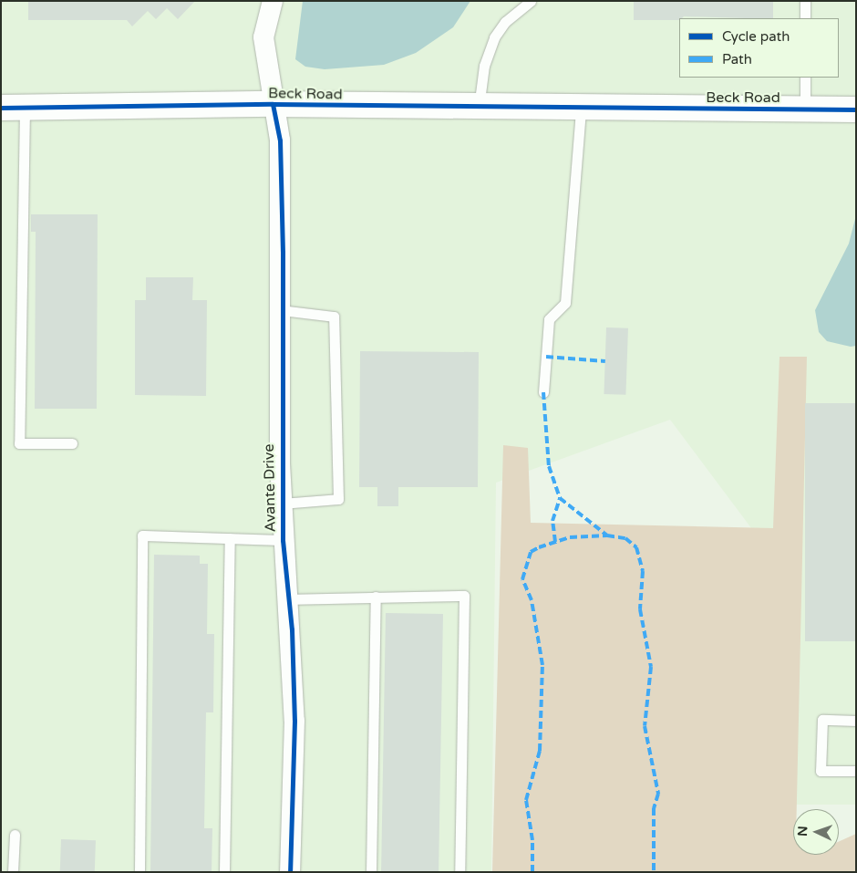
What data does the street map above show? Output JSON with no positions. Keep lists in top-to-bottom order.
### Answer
{
  "streets": {
    "street": ["Beck Road", "Avante Drive"]
  },
  "crossings": [
    ["Beck Road", "Avante Drive"]
  ],
  "legend": ["Cycle path", "Path"],
  "north": "left"
}
